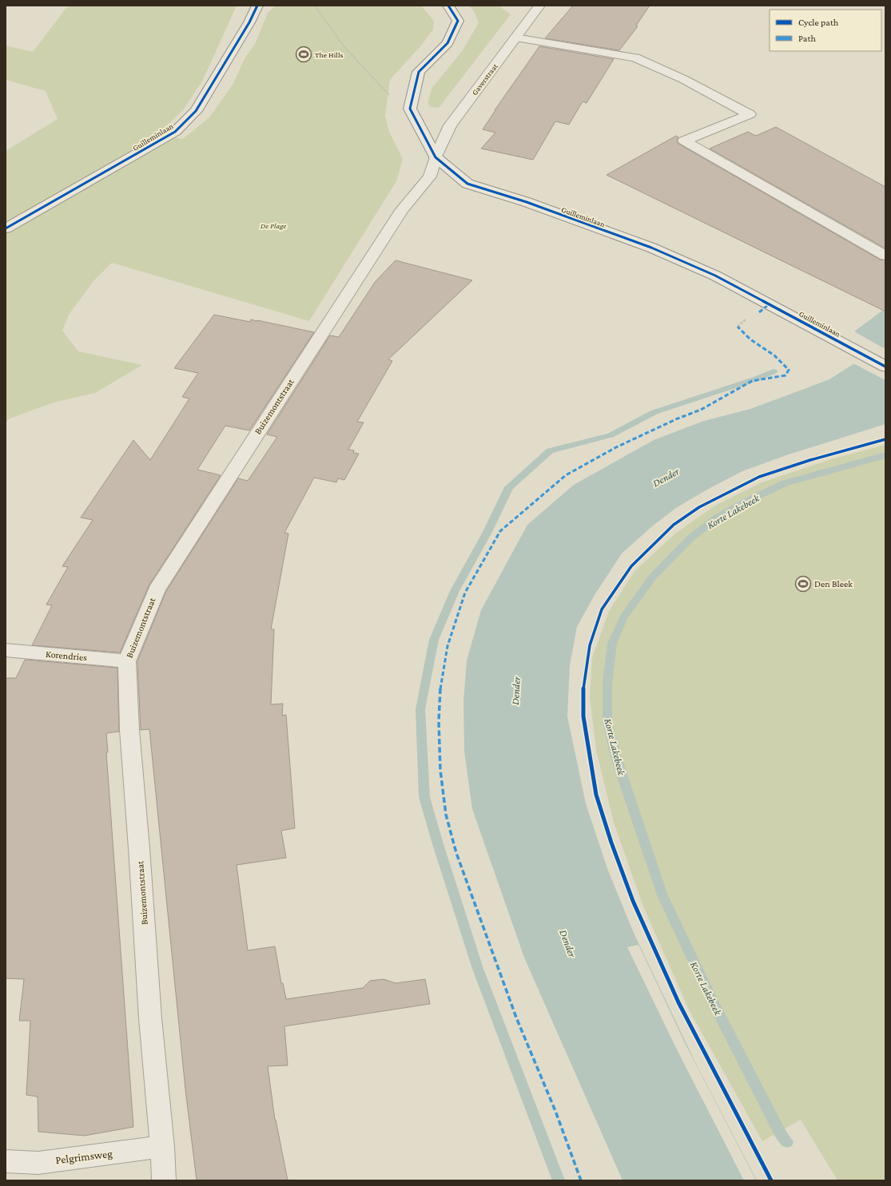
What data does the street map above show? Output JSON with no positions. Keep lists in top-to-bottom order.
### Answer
{
  "streets": {
    "street": [
      "Gaverstraat",
      "Guilleminlaan",
      "Buizemontstraat",
      "Korendries",
      "Pelgrimsweg"
    ]
  },
  "crossings": [
    ["Gaverstraat", "Guilleminlaan"],
    ["Gaverstraat", "Buizemontstraat"],
    ["Guilleminlaan", "Buizemontstraat"],
    ["Buizemontstraat", "Korendries"],
    ["Buizemontstraat", "Pelgrimsweg"]
  ],
  "water": ["Dender", "Korte Lakebeek"],
  "parks": ["De Plage"],
  "places": {
    "sports": ["The Hills", "Den Bleek"]
  },
  "legend": ["Cycle path", "Path"]
}
